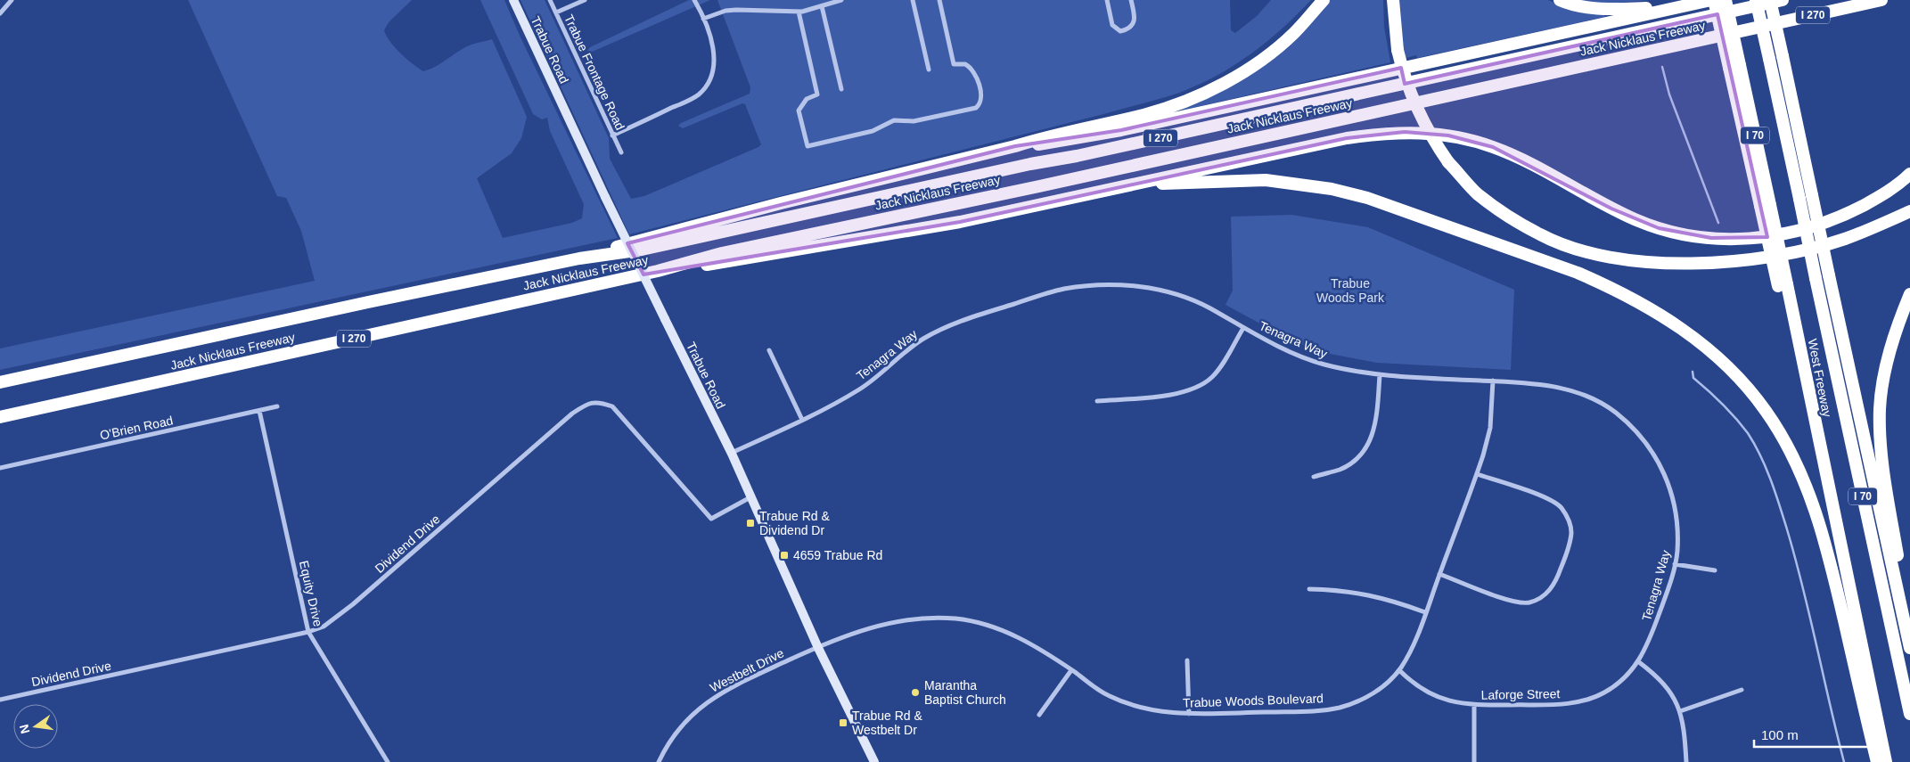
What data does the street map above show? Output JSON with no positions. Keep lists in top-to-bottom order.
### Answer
{
  "streets": {
    "highway": [
      "I 270",
      "Jack Nicklaus Freeway",
      "I 70",
      "West Freeway"
    ],
    "main road": ["Trabue Road"],
    "street": [
      "Trabue Frontage Road",
      "Tenagra Way",
      "O'Brien Road",
      "Dividend Drive",
      "Equity Drive",
      "Westbelt Drive",
      "Laforge Street",
      "Trabue Woods Boulevard"
    ]
  },
  "crossings": [
    ["Trabue Road", "Tenagra Way"],
    ["Trabue Road", "Dividend Drive"],
    ["Trabue Road", "Westbelt Drive"],
    ["Trabue Road", "Trabue Woods Boulevard"],
    ["Tenagra Way", "Laforge Street"],
    ["Tenagra Way", "Trabue Woods Boulevard"],
    ["O'Brien Road", "Equity Drive"],
    ["Dividend Drive", "Equity Drive"],
    ["Westbelt Drive", "Trabue Woods Boulevard"],
    ["Laforge Street", "Trabue Woods Boulevard"]
  ],
  "parks": ["Trabue Woods Park"],
  "places": {
    "transit": ["Trabue Rd & Dividend Dr", "4659 Trabue Rd", "Trabue Rd & Westbelt Dr"],
    "other": ["Marantha Baptist Church"]
  },
  "scale_bar": "100 m",
  "north": "left"
}
